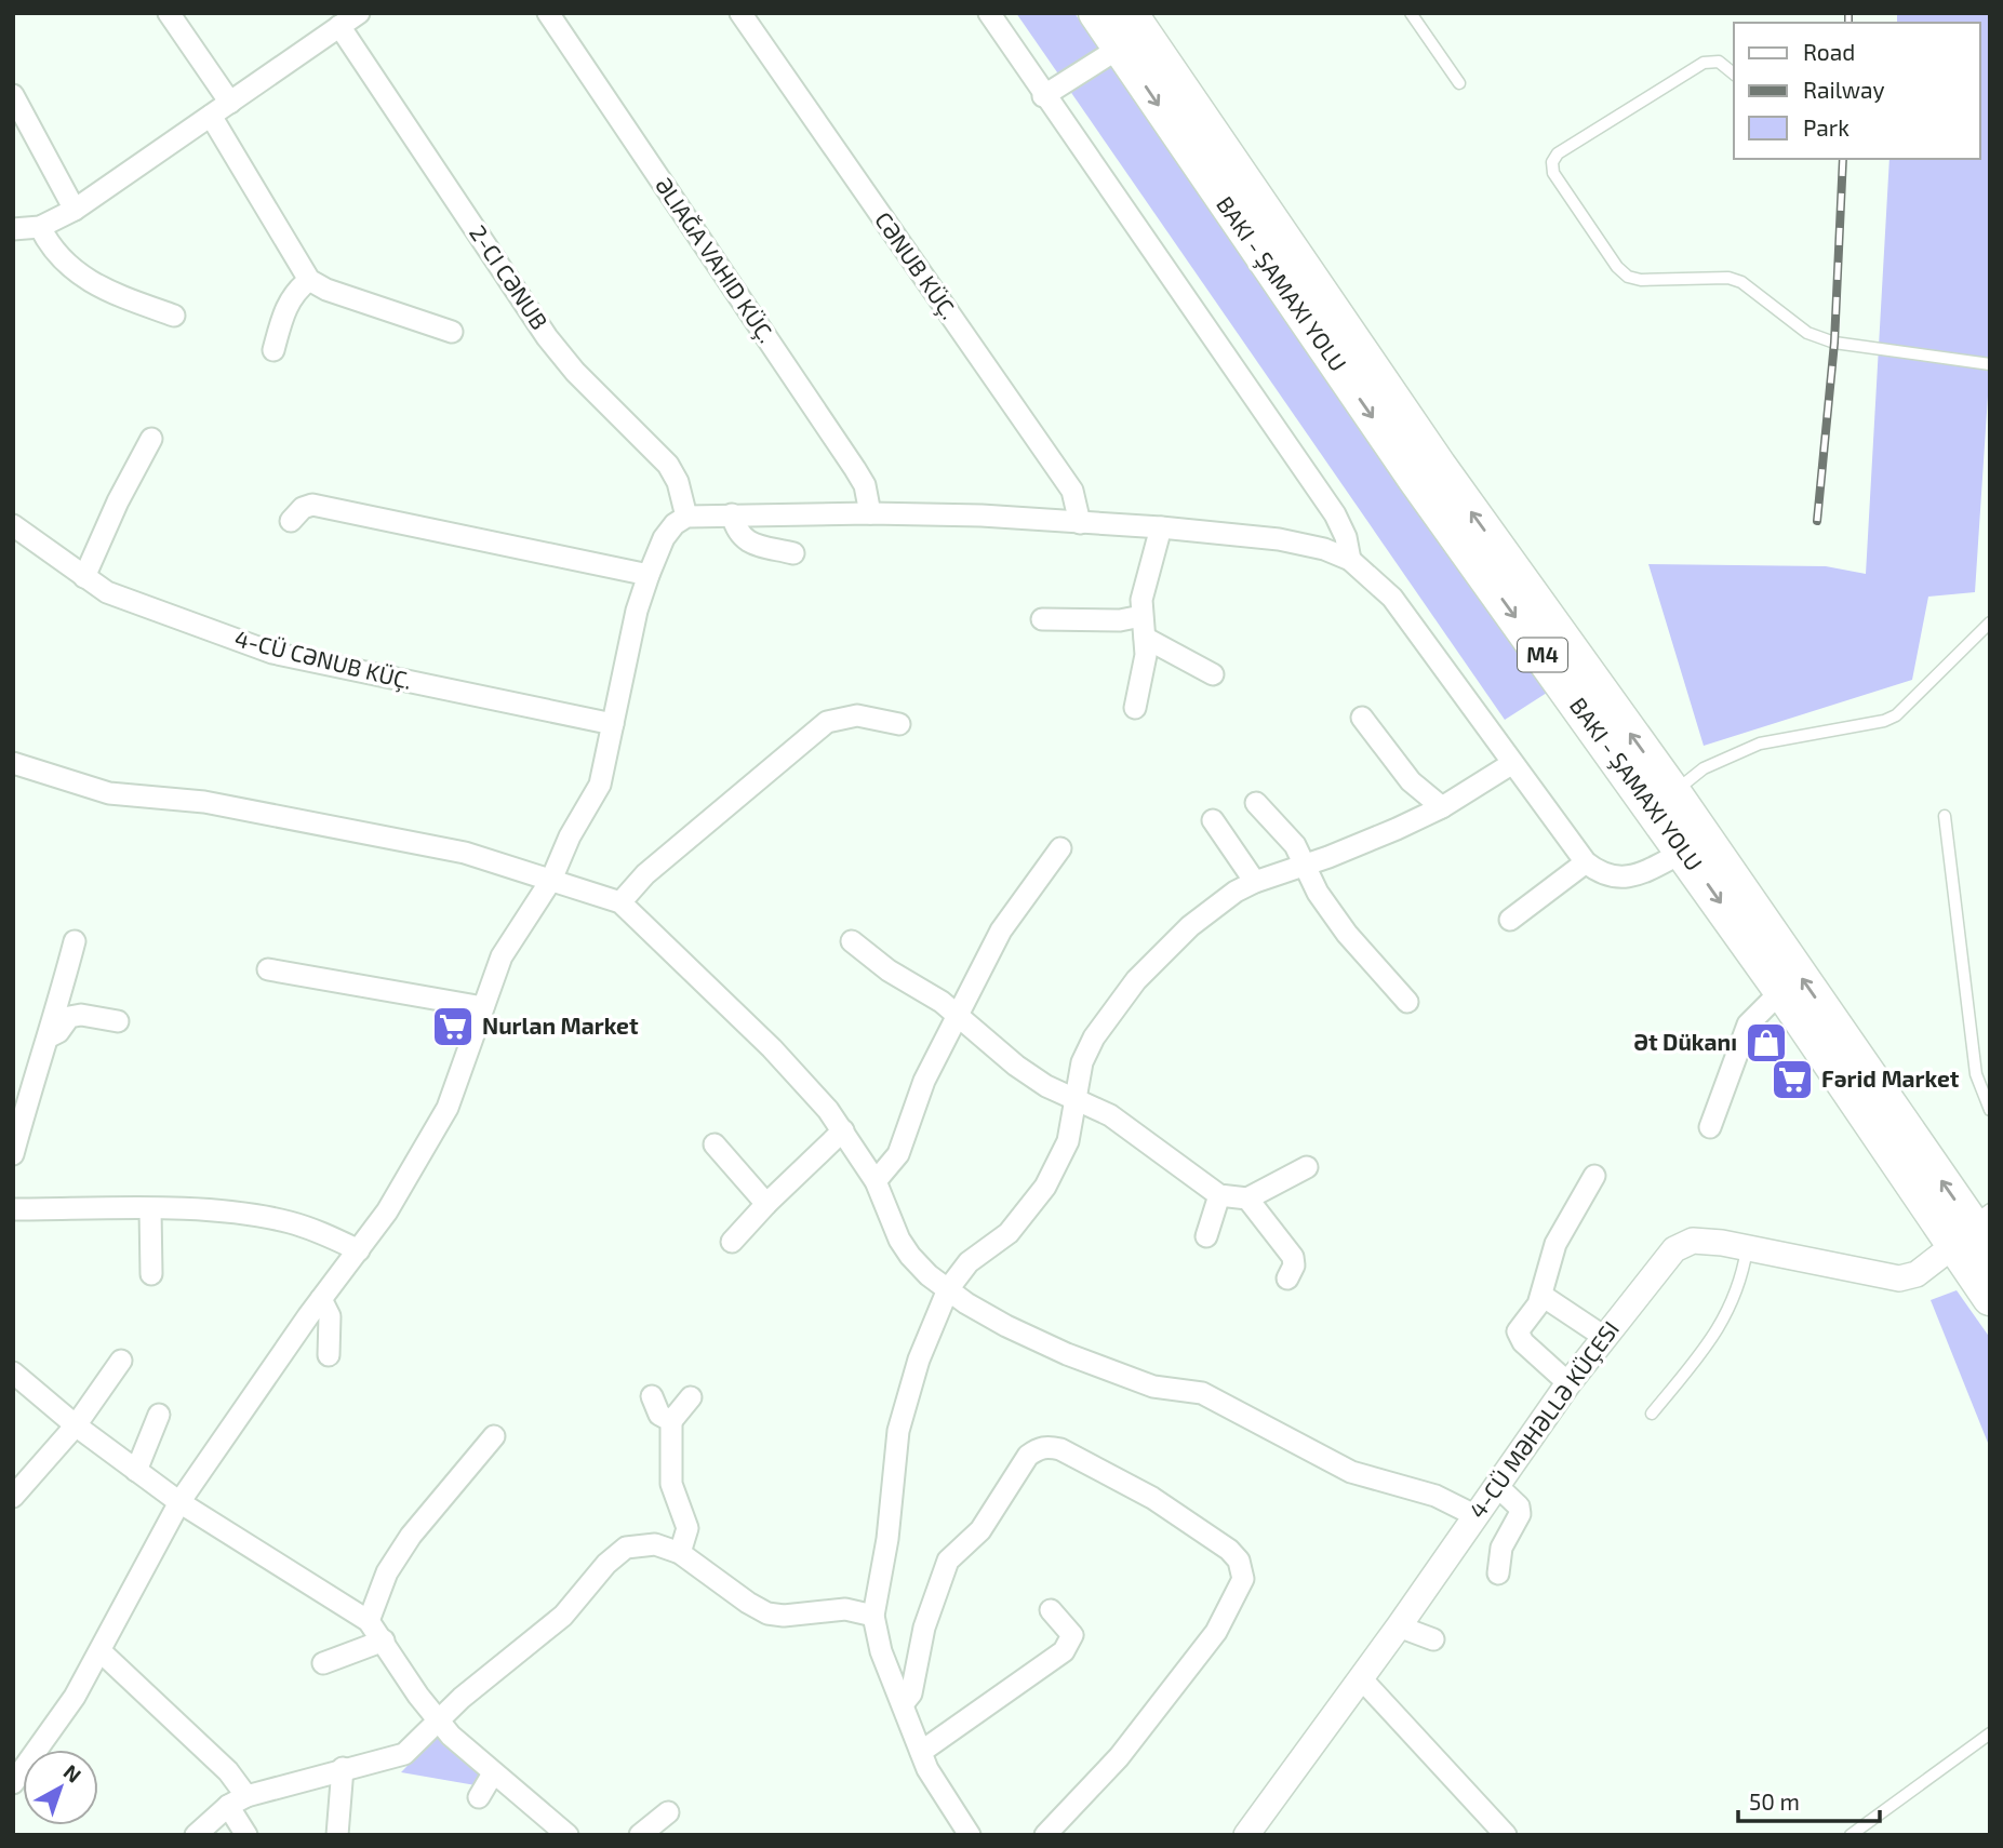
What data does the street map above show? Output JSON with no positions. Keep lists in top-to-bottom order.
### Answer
{
  "streets": {
    "highway": ["M4"],
    "street": [
      "ƏLIAĞA VAHID KÜÇ.",
      "CƏNUB KÜÇ.",
      "2-CI CƏNUB",
      "4-CÜ CƏNUB KÜÇ.",
      "4-CÜ MƏHƏLLƏ KÜÇESI"
    ]
  },
  "crossings": [
    ["M4", "4-CÜ MƏHƏLLƏ KÜÇESI"]
  ],
  "places": {
    "supermarket": ["Nurlan Market", "Fərid Market"],
    "shop": ["Ət Dükanı"]
  },
  "legend": ["Road", "Railway", "Park"],
  "scale_bar": "50 m",
  "north": "top right"
}
